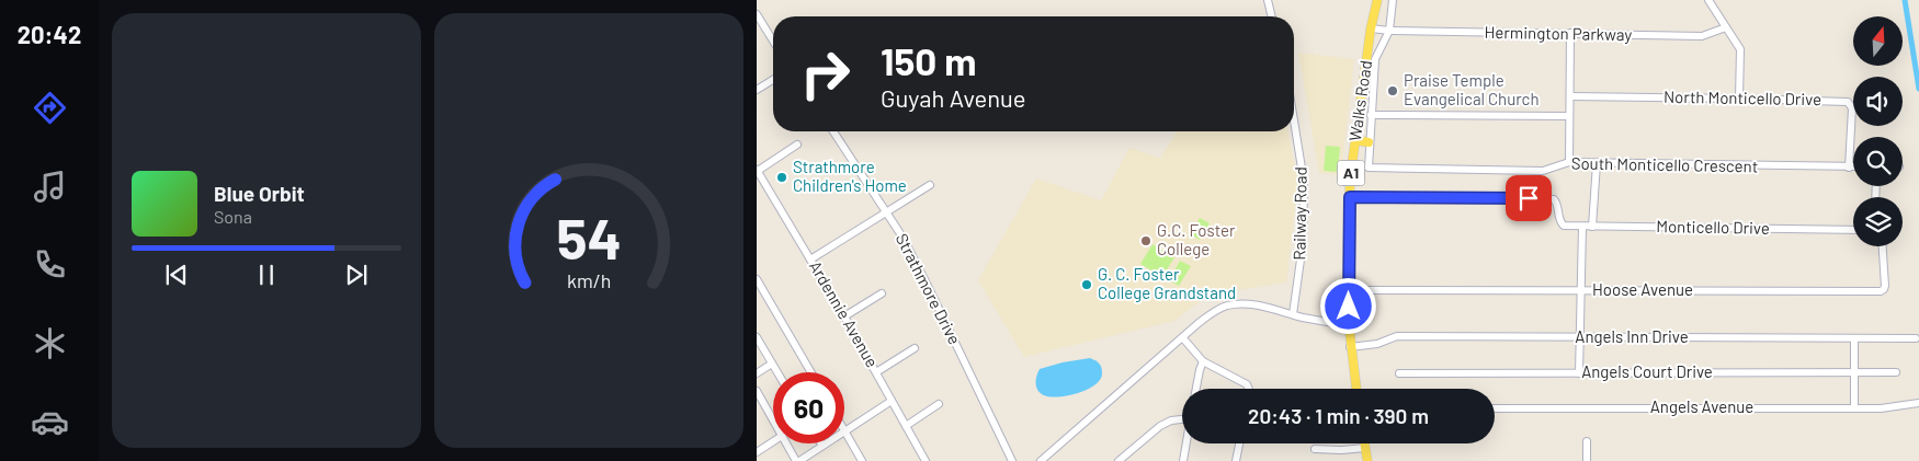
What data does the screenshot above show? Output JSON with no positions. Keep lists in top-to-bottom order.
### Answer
{
  "streets": {
    "main road": ["Walks Road", "A1"],
    "street": [
      "Hermington Parkway",
      "North Monticello Drive",
      "South Monticello Crescent",
      "Railway Road",
      "Monticello Drive",
      "Strathmore Drive",
      "Hoose Avenue",
      "Ardennie Avenue",
      "Angels Inn Drive",
      "Angels Court Drive",
      "Angels Avenue"
    ]
  },
  "crossings": [
    ["Hermington Parkway", "Walks Road"],
    ["North Monticello Drive", "South Monticello Crescent"],
    ["Walks Road", "Monticello Drive"],
    ["Walks Road", "Hoose Avenue"],
    ["Walks Road", "Angels Inn Drive"]
  ],
  "places": [
    "Praise Temple Evangelical Church",
    "Strathmore Children's Home",
    "G.C. Foster College",
    "G. C. Foster College Grandstand"
  ],
  "north": "top",
  "page": {
    "tabs": "20:42",
    "turn": ["150 m", "Guyah Avenue"],
    "song": ["Blue Orbit", "Sona"],
    "limit": "60",
    "trip": "20:43 · 1 min · 390 m",
    "gauge": ["54", "km/h"]
  }
}
